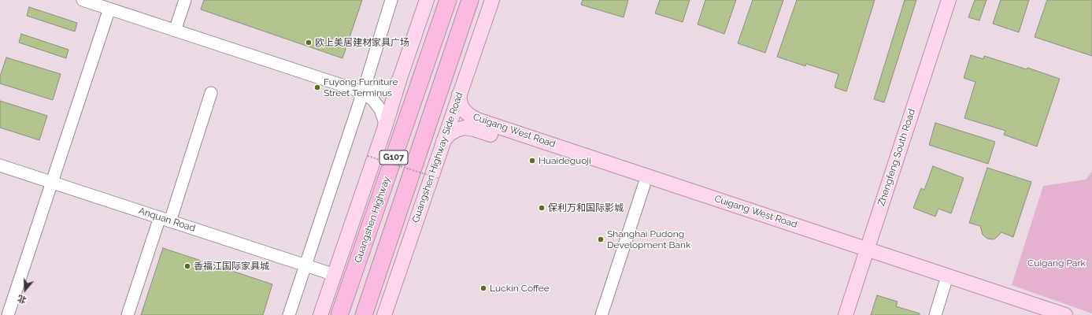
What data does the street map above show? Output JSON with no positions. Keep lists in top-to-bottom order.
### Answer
{
  "streets": {
    "highway": ["G107", "Guangshen Highway"],
    "main road": ["Cuigang West Road", "Guangshen Highway Side Road", "Zhengfeng South Road"],
    "street": ["Anquan Road"]
  },
  "crossings": [
    ["Cuigang West Road", "Guangshen Highway Side Road"],
    ["Cuigang West Road", "Zhengfeng South Road"]
  ],
  "parks": ["Cuigang Park"],
  "places": [
    "欧上美居建材家具广场",
    "Fuyong Furniture Street Terminus",
    "Huaideguoji",
    "保利万和国际影城",
    "Shanghai Pudong Development Bank",
    "香福江国际家具城",
    "Luckin Coffee"
  ],
  "north": "bottom"
}
